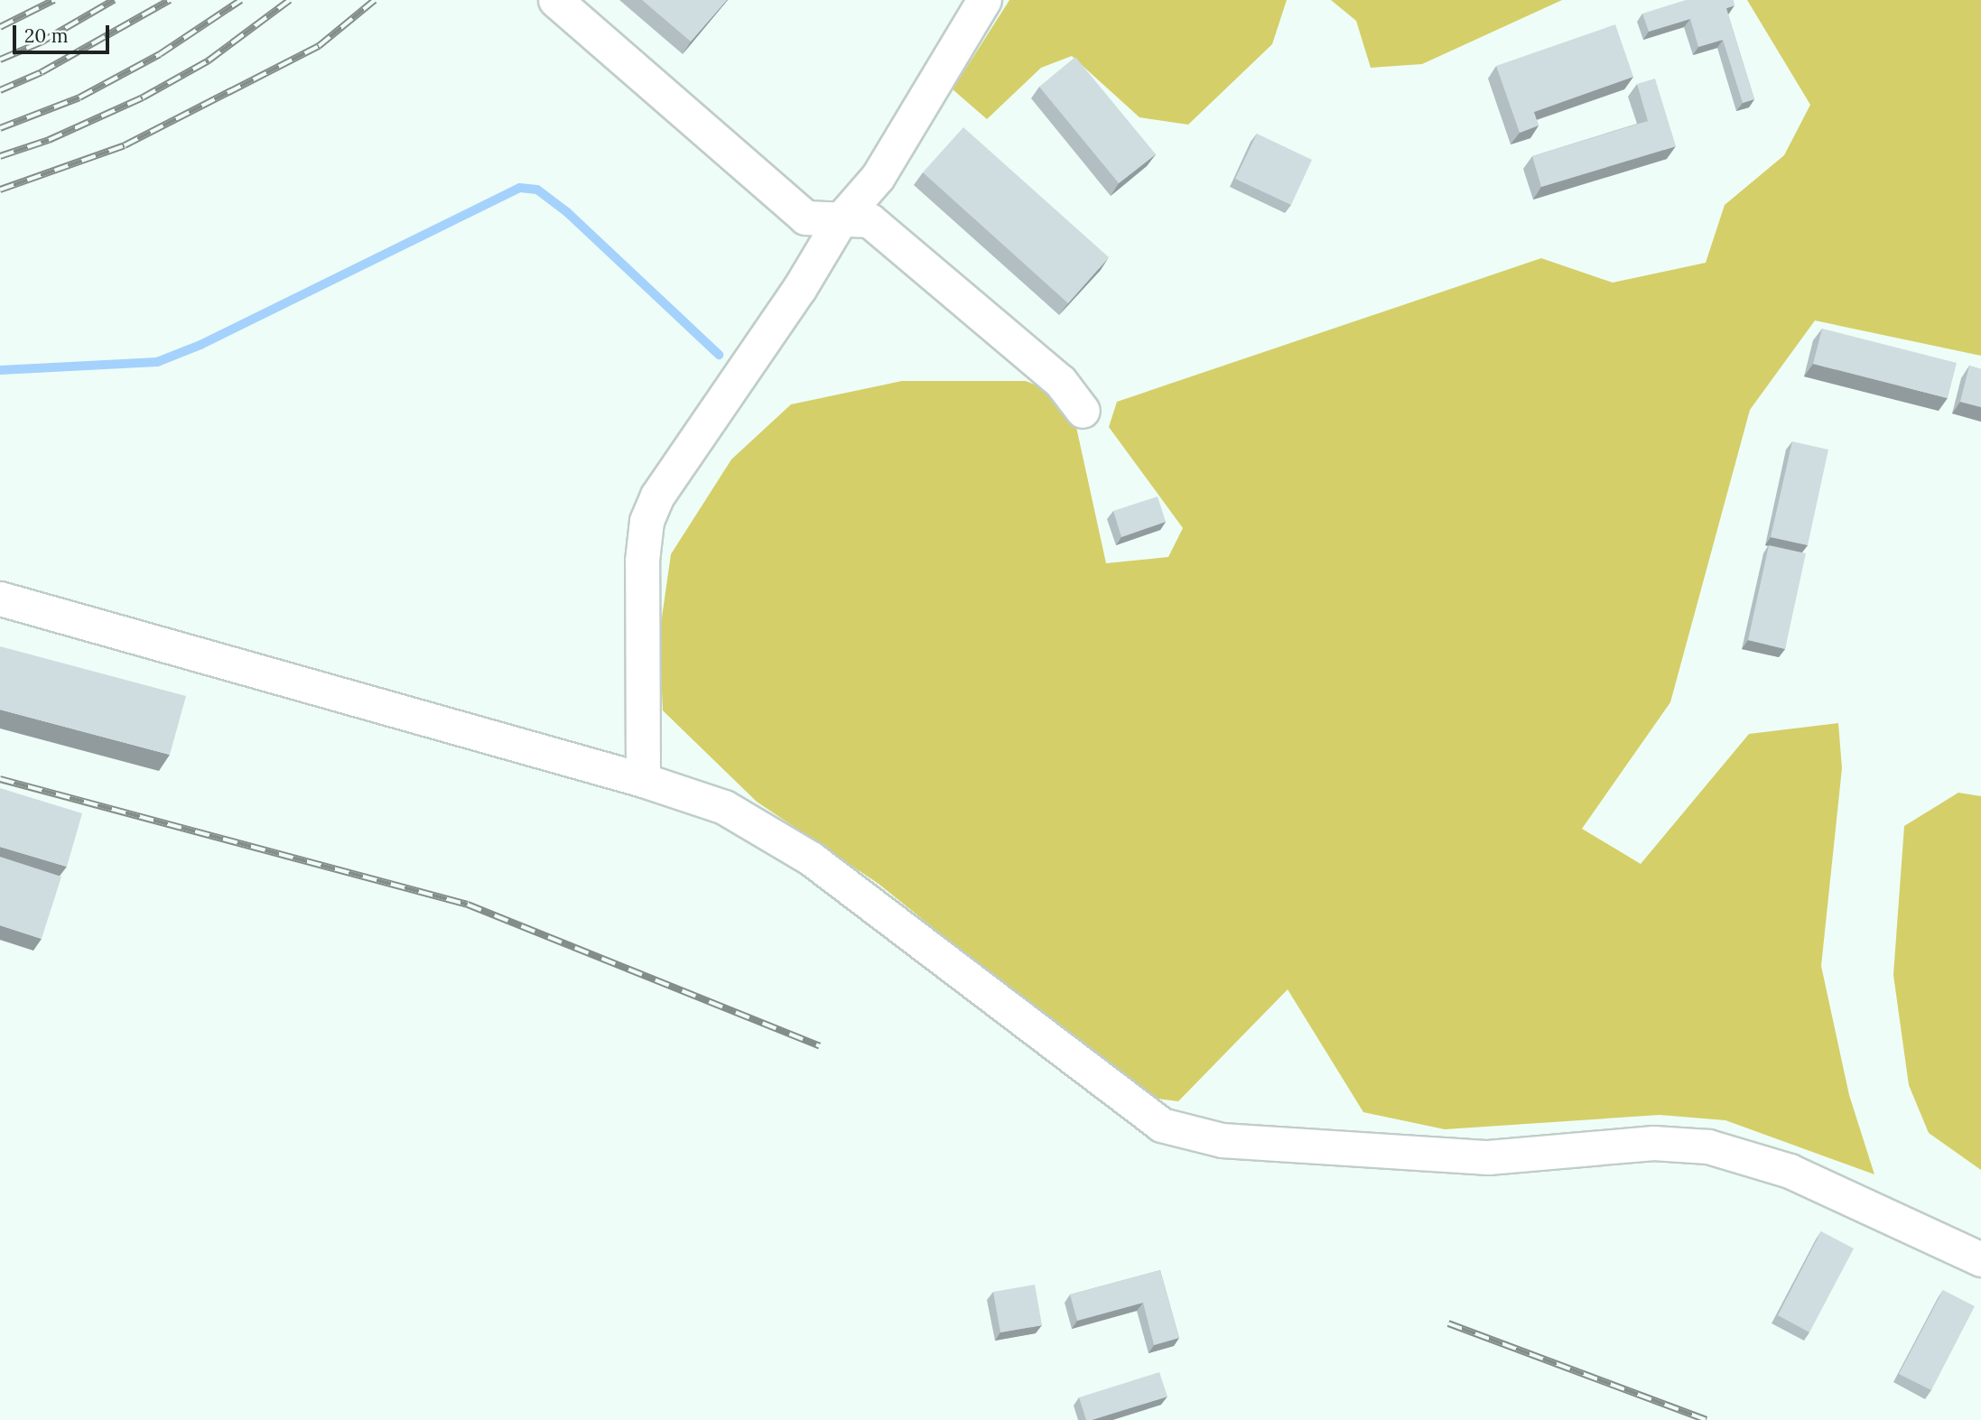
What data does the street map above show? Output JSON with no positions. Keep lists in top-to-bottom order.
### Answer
{
  "scale_bar": "20 m"
}
